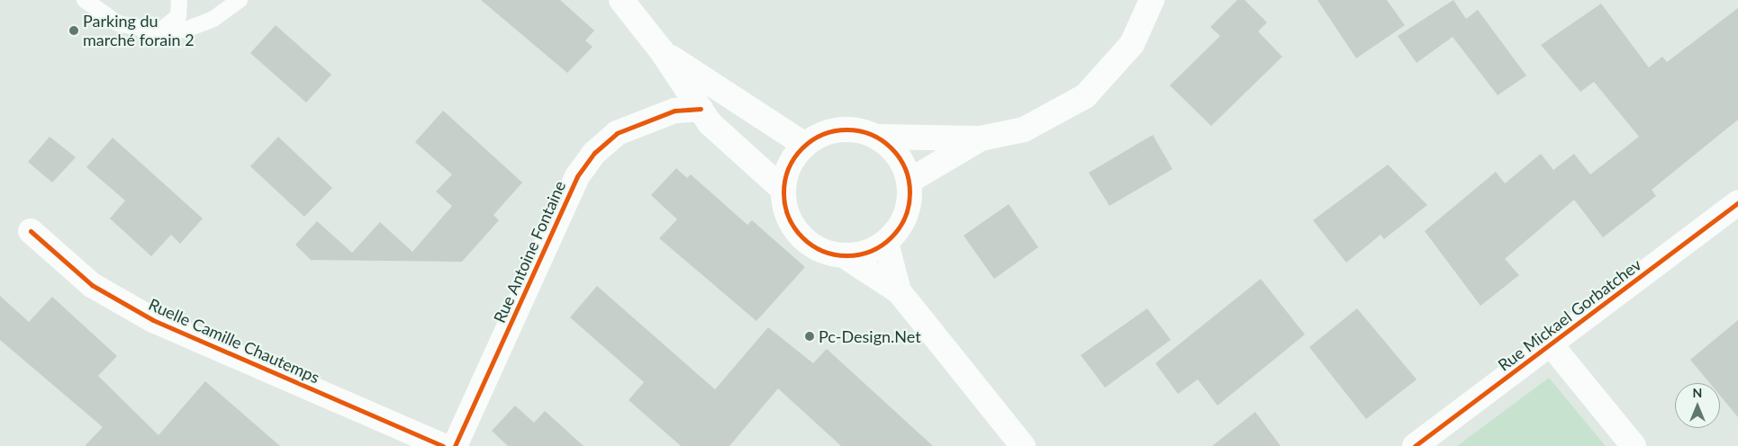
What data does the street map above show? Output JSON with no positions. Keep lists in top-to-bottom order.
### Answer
{
  "streets": {
    "street": ["Rue Antoine Fontaine", "Rue Mickael Gorbatchev", "Ruelle Camille Chautemps"]
  },
  "places": ["Parking du marché forain 2", "Pc-Design.Net"],
  "north": "top"
}
